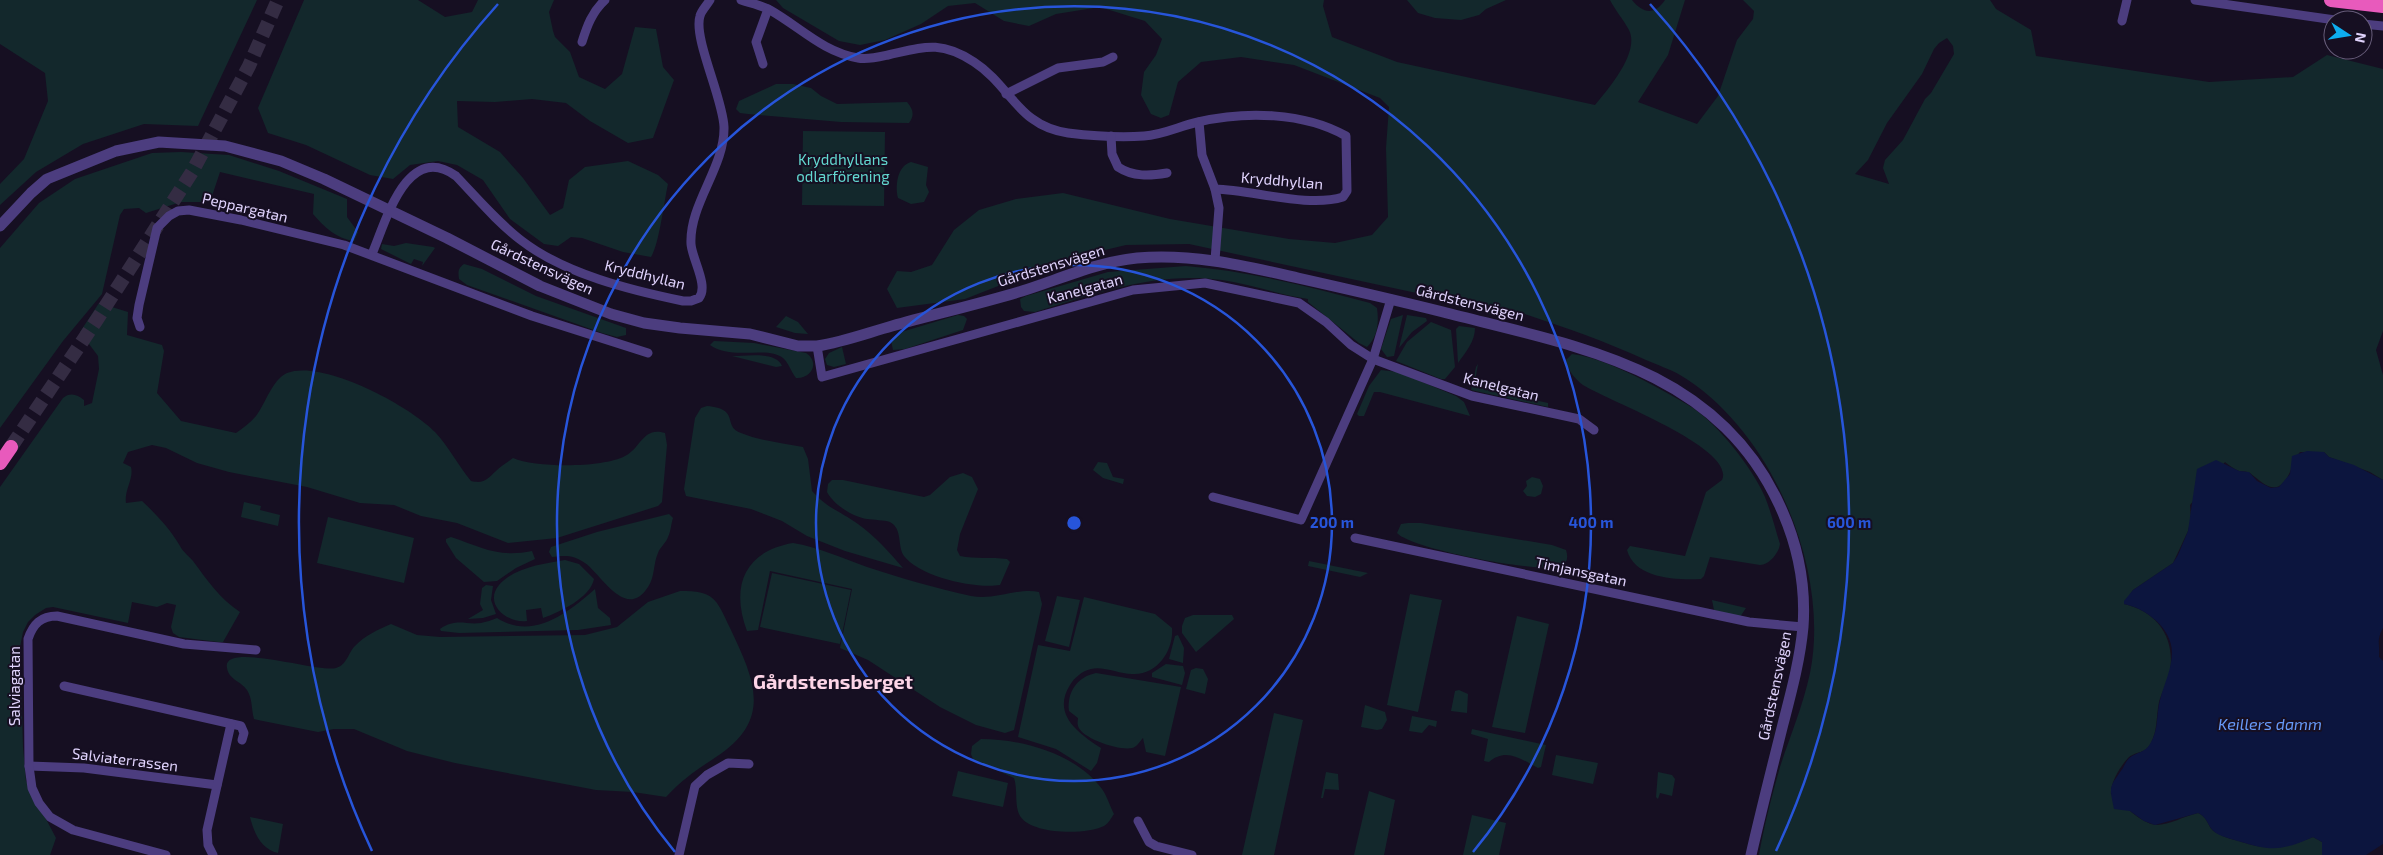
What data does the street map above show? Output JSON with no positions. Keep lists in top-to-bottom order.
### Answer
{
  "streets": {
    "street": [
      "Kryddhyllan",
      "Peppargatan",
      "Gårdstensvägen",
      "Kanelgatan",
      "Timjansgatan",
      "Salviagatan",
      "Salviaterrassen"
    ]
  },
  "crossings": [
    ["Kryddhyllan", "Gårdstensvägen"],
    ["Gårdstensvägen", "Kanelgatan"],
    ["Gårdstensvägen", "Timjansgatan"],
    ["Salviagatan", "Salviaterrassen"]
  ],
  "districts": ["Gårdstensberget"],
  "water": ["Keillers damm"],
  "parks": ["Kryddhyllans odlarförening"],
  "north": "right",
  "rings": ["200 m", "400 m", "600 m"]
}
